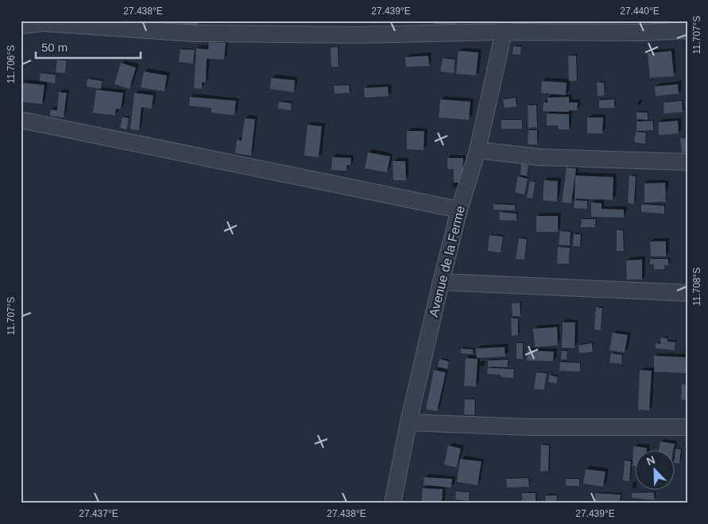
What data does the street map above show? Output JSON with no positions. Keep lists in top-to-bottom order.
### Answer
{
  "streets": {
    "street": ["Avenue de la Ferme"]
  },
  "scale_bar": "50 m",
  "north": "top left",
  "coordinates": [
    "27.438°E",
    "27.439°E",
    "27.440°E",
    "11.707°S",
    "11.706°S",
    "11.708°S",
    "27.437°E"
  ]
}
